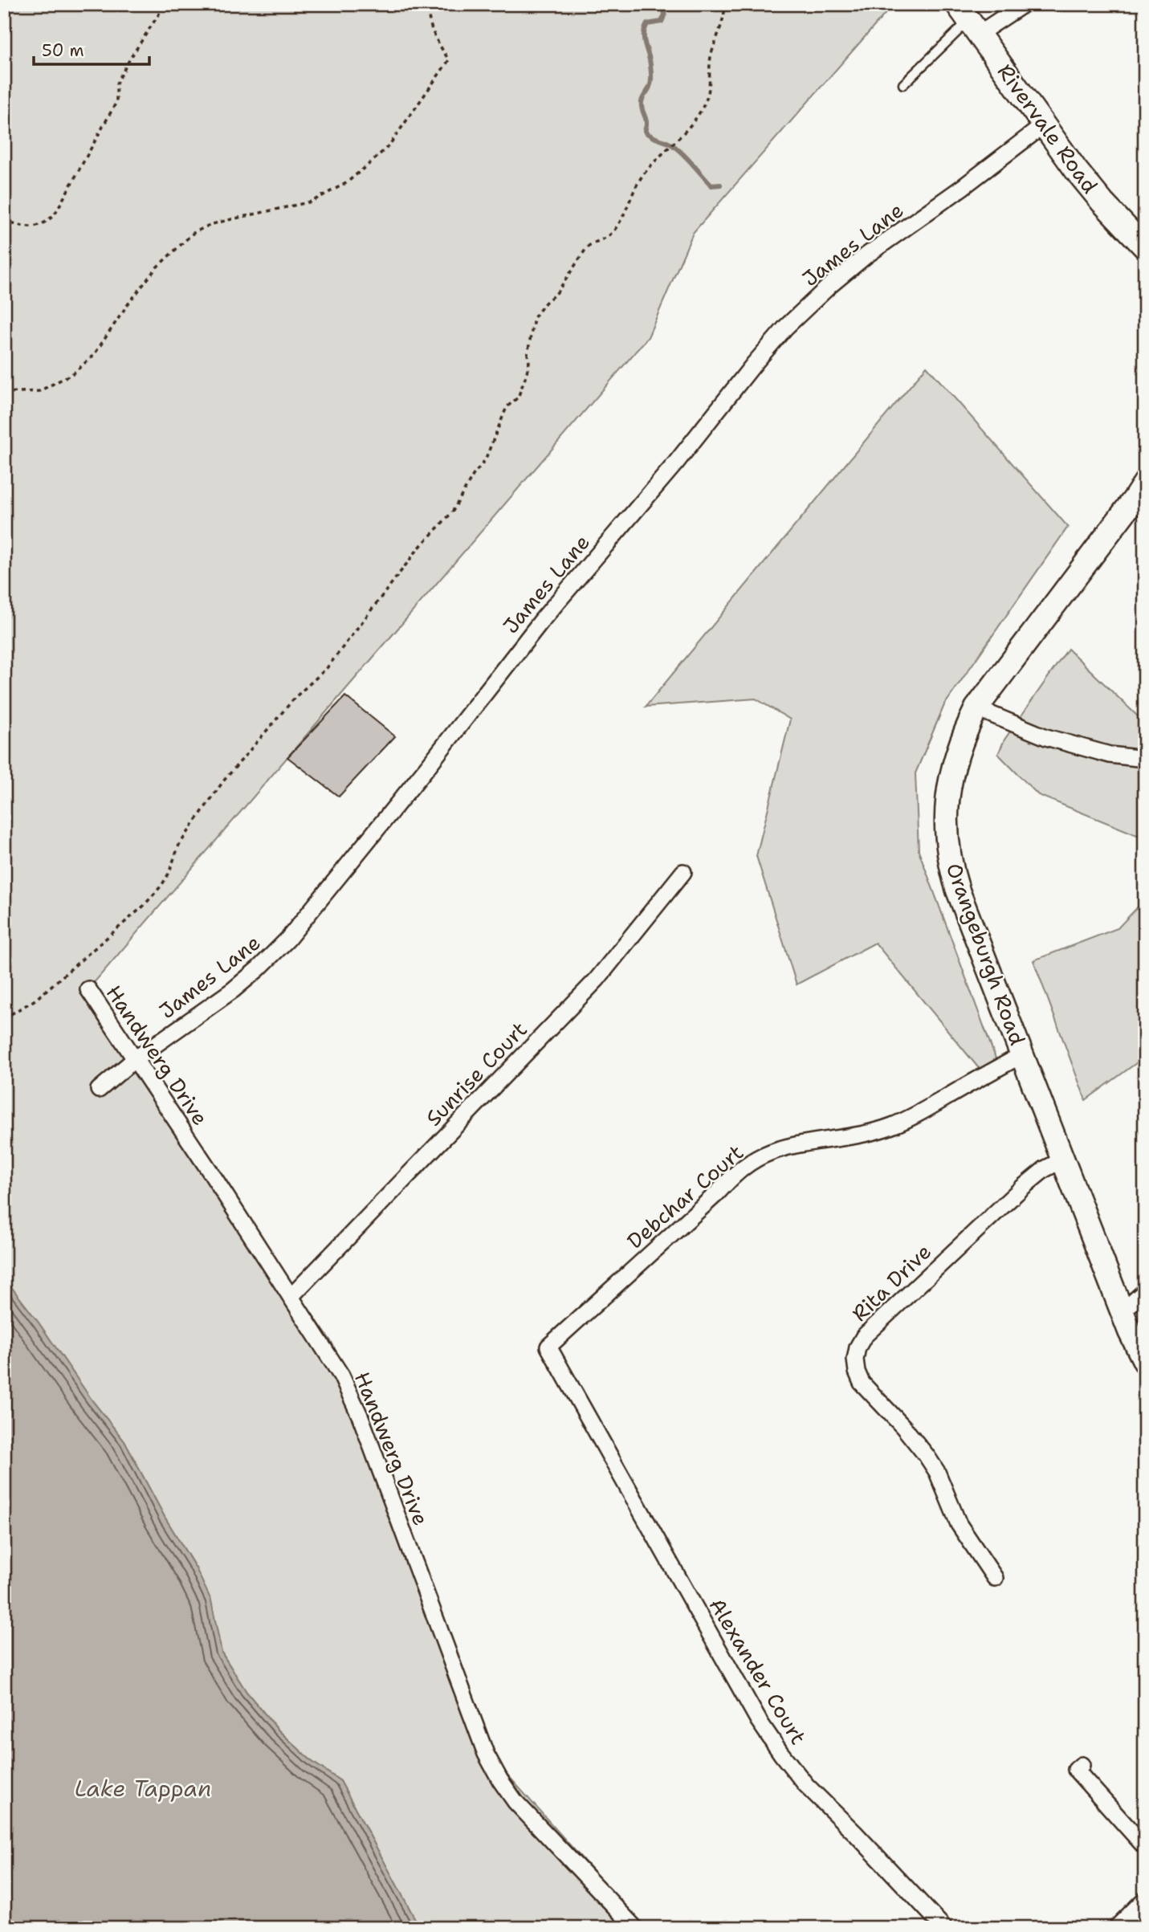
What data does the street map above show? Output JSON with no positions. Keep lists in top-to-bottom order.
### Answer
{
  "streets": {
    "main road": ["Rivervale Road", "Orangeburgh Road"],
    "street": [
      "James Lane",
      "Handwerg Drive",
      "Sunrise Court",
      "Debchar Court",
      "Rita Drive",
      "Alexander Court"
    ]
  },
  "crossings": [
    ["Rivervale Road", "James Lane"],
    ["James Lane", "Handwerg Drive"],
    ["Orangeburgh Road", "Debchar Court"],
    ["Orangeburgh Road", "Rita Drive"],
    ["Handwerg Drive", "Sunrise Court"],
    ["Debchar Court", "Alexander Court"]
  ],
  "water": ["Lake Tappan"],
  "scale_bar": "50 m"
}
